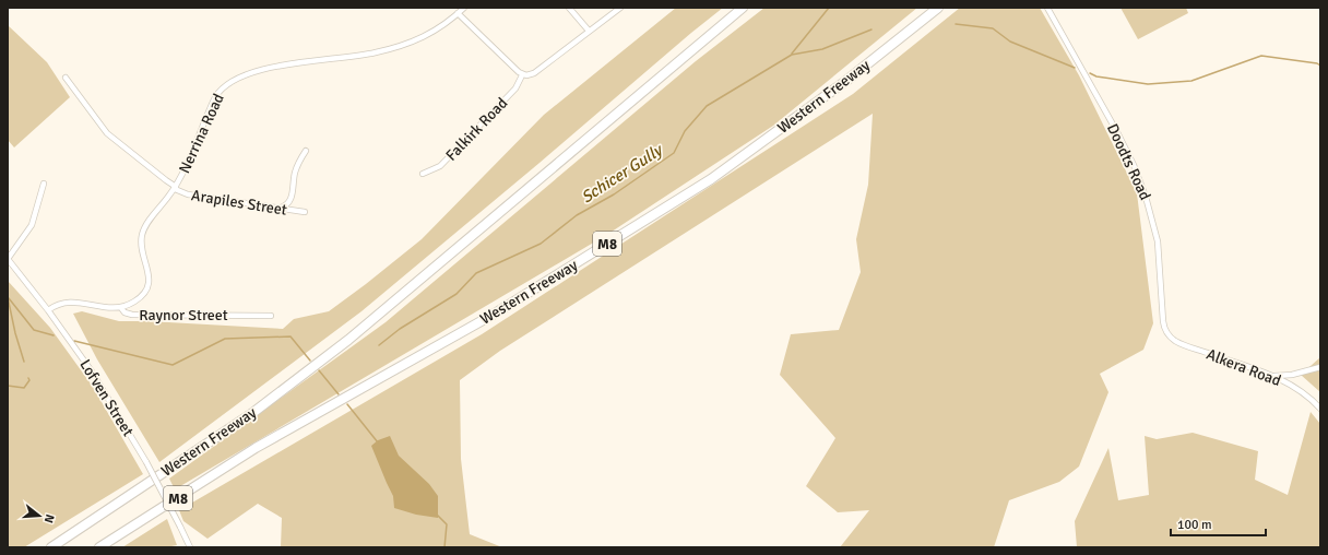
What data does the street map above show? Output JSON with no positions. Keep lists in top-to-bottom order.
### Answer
{
  "streets": {
    "highway": ["Western Freeway", "M8"],
    "street": [
      "Falkirk Road",
      "Nerrina Road",
      "Doodts Road",
      "Arapiles Street",
      "Raynor Street",
      "Alkera Road",
      "Lofven Street"
    ]
  },
  "crossings": [
    ["Nerrina Road", "Arapiles Street"],
    ["Nerrina Road", "Raynor Street"],
    ["Doodts Road", "Alkera Road"],
    ["Raynor Street", "Lofven Street"]
  ],
  "water": ["Schicer Gully"],
  "scale_bar": "100 m",
  "north": "right"
}
